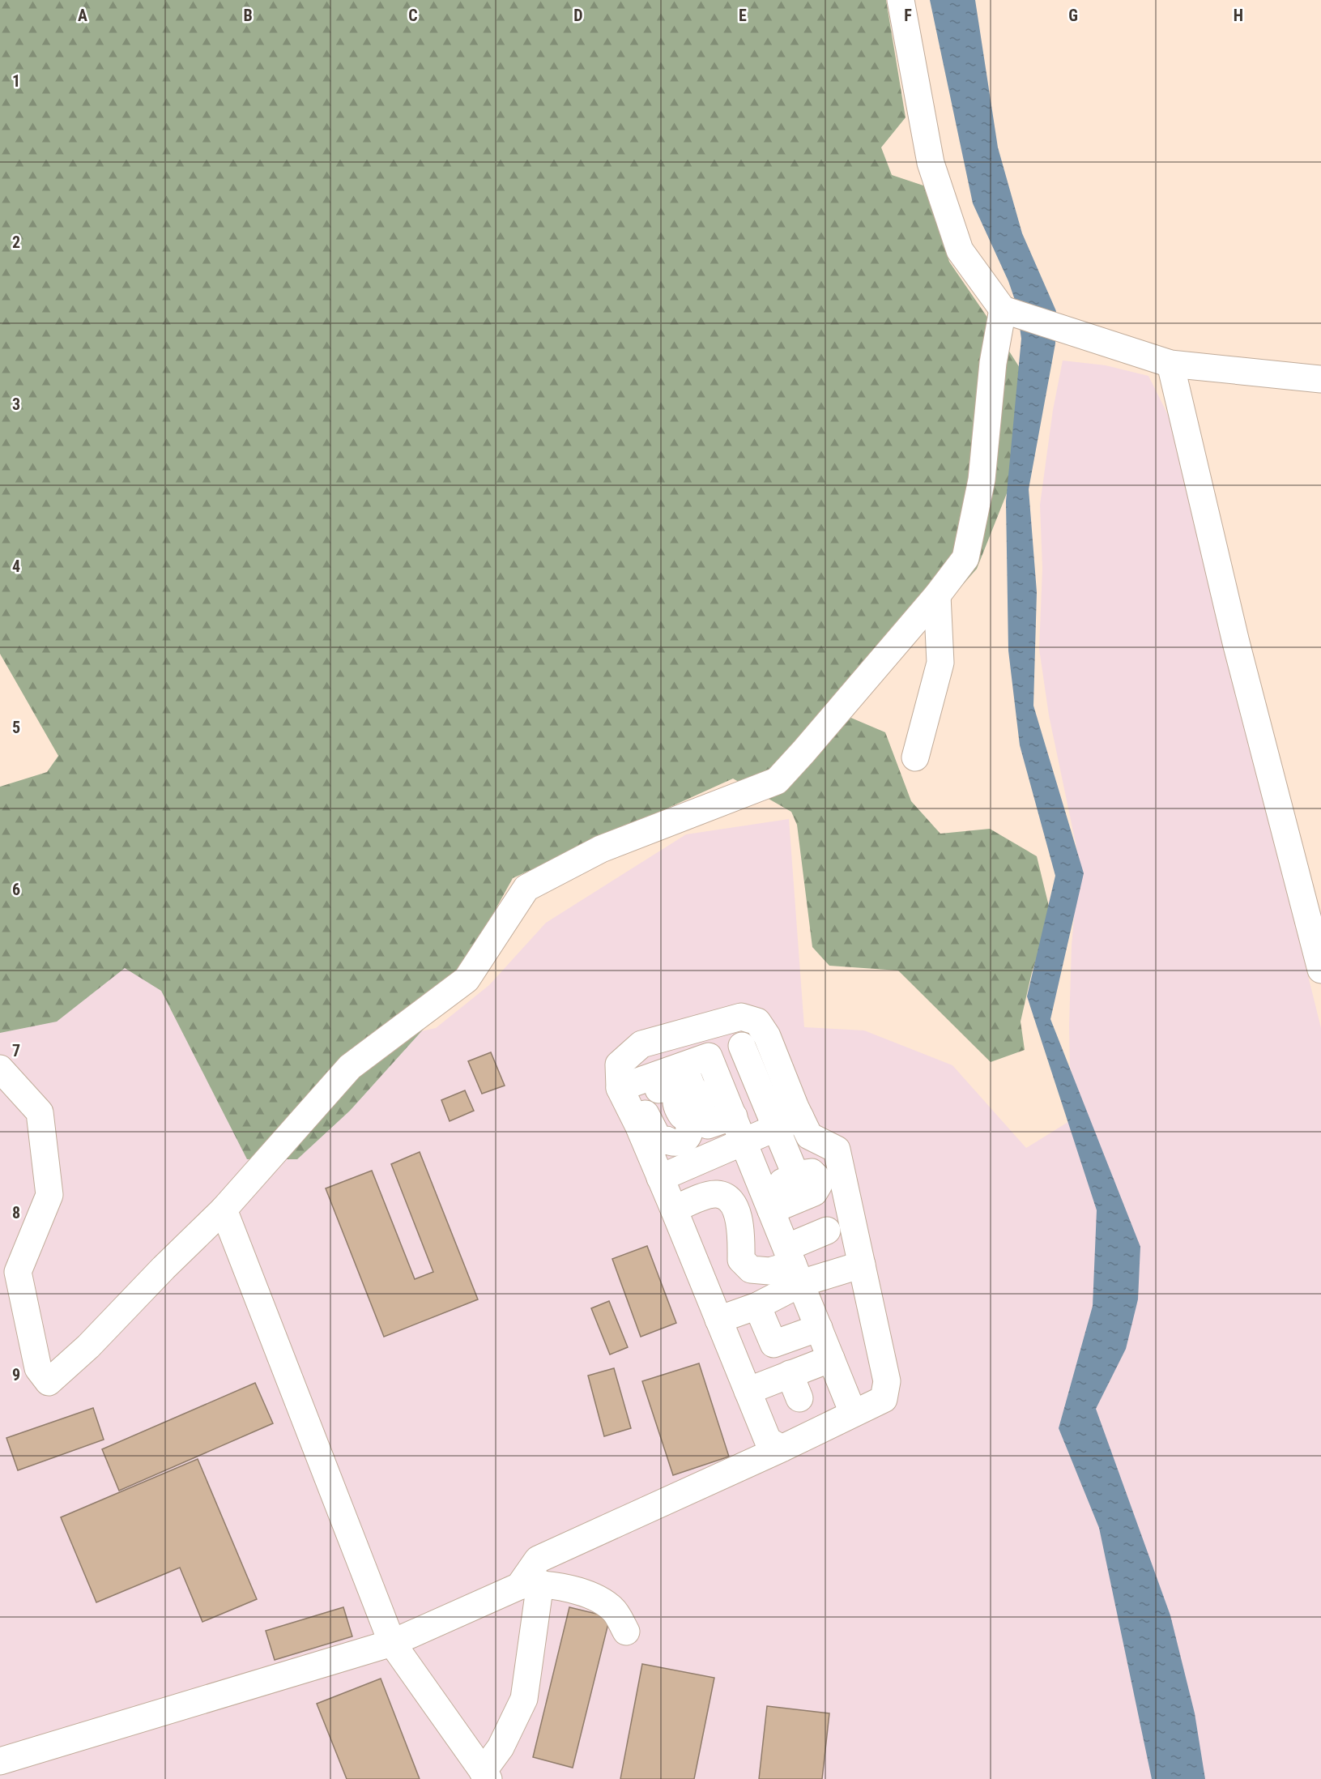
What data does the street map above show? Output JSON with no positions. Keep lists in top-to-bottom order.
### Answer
{
  "grid": {
    "columns": [
      "A",
      "B",
      "C",
      "D",
      "E",
      "F",
      "G",
      "H"
    ],
    "rows": [
      "1",
      "2",
      "3",
      "4",
      "5",
      "6",
      "7",
      "8",
      "9"
    ]
  }
}
